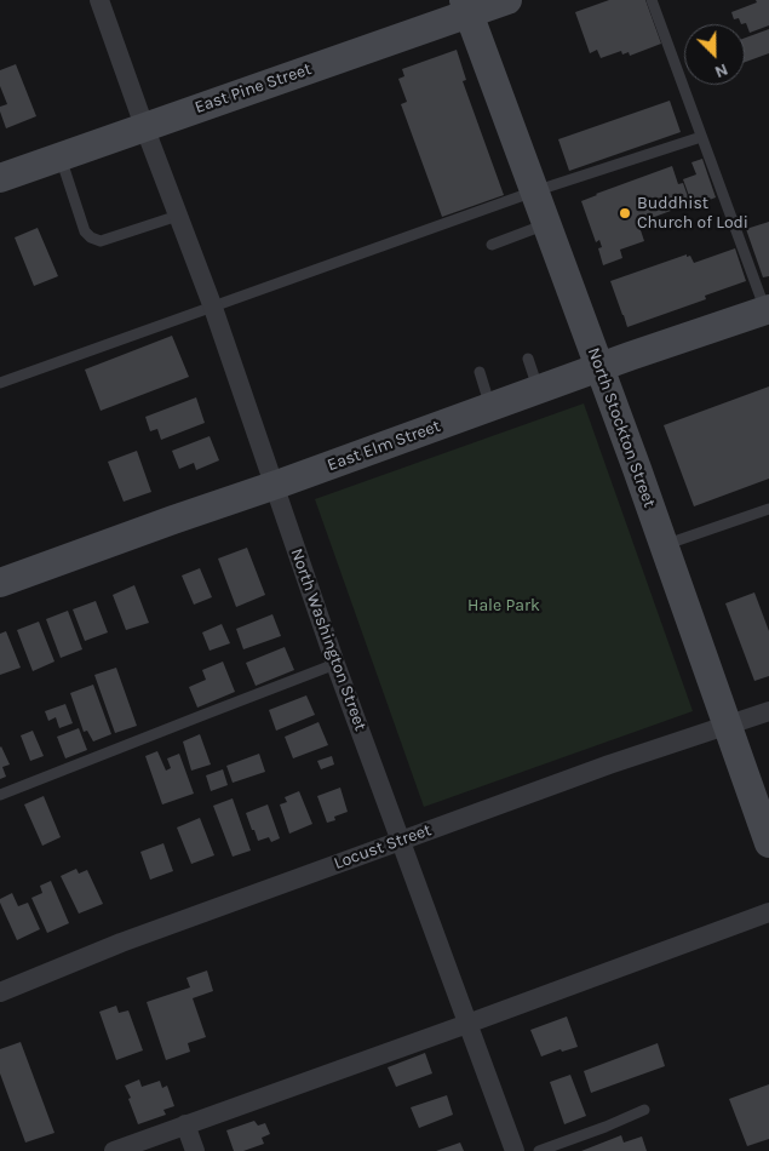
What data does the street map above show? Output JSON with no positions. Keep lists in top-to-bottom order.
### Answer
{
  "streets": {
    "street": [
      "East Pine Street",
      "North Stockton Street",
      "East Elm Street",
      "North Washington Street",
      "Locust Street"
    ]
  },
  "crossings": [
    ["East Pine Street", "North Stockton Street"],
    ["East Pine Street", "North Washington Street"],
    ["North Stockton Street", "East Elm Street"],
    ["North Stockton Street", "Locust Street"],
    ["East Elm Street", "North Washington Street"],
    ["North Washington Street", "Locust Street"]
  ],
  "parks": ["Hale Park"],
  "places": ["Buddhist Church of Lodi"],
  "north": "bottom right"
}
